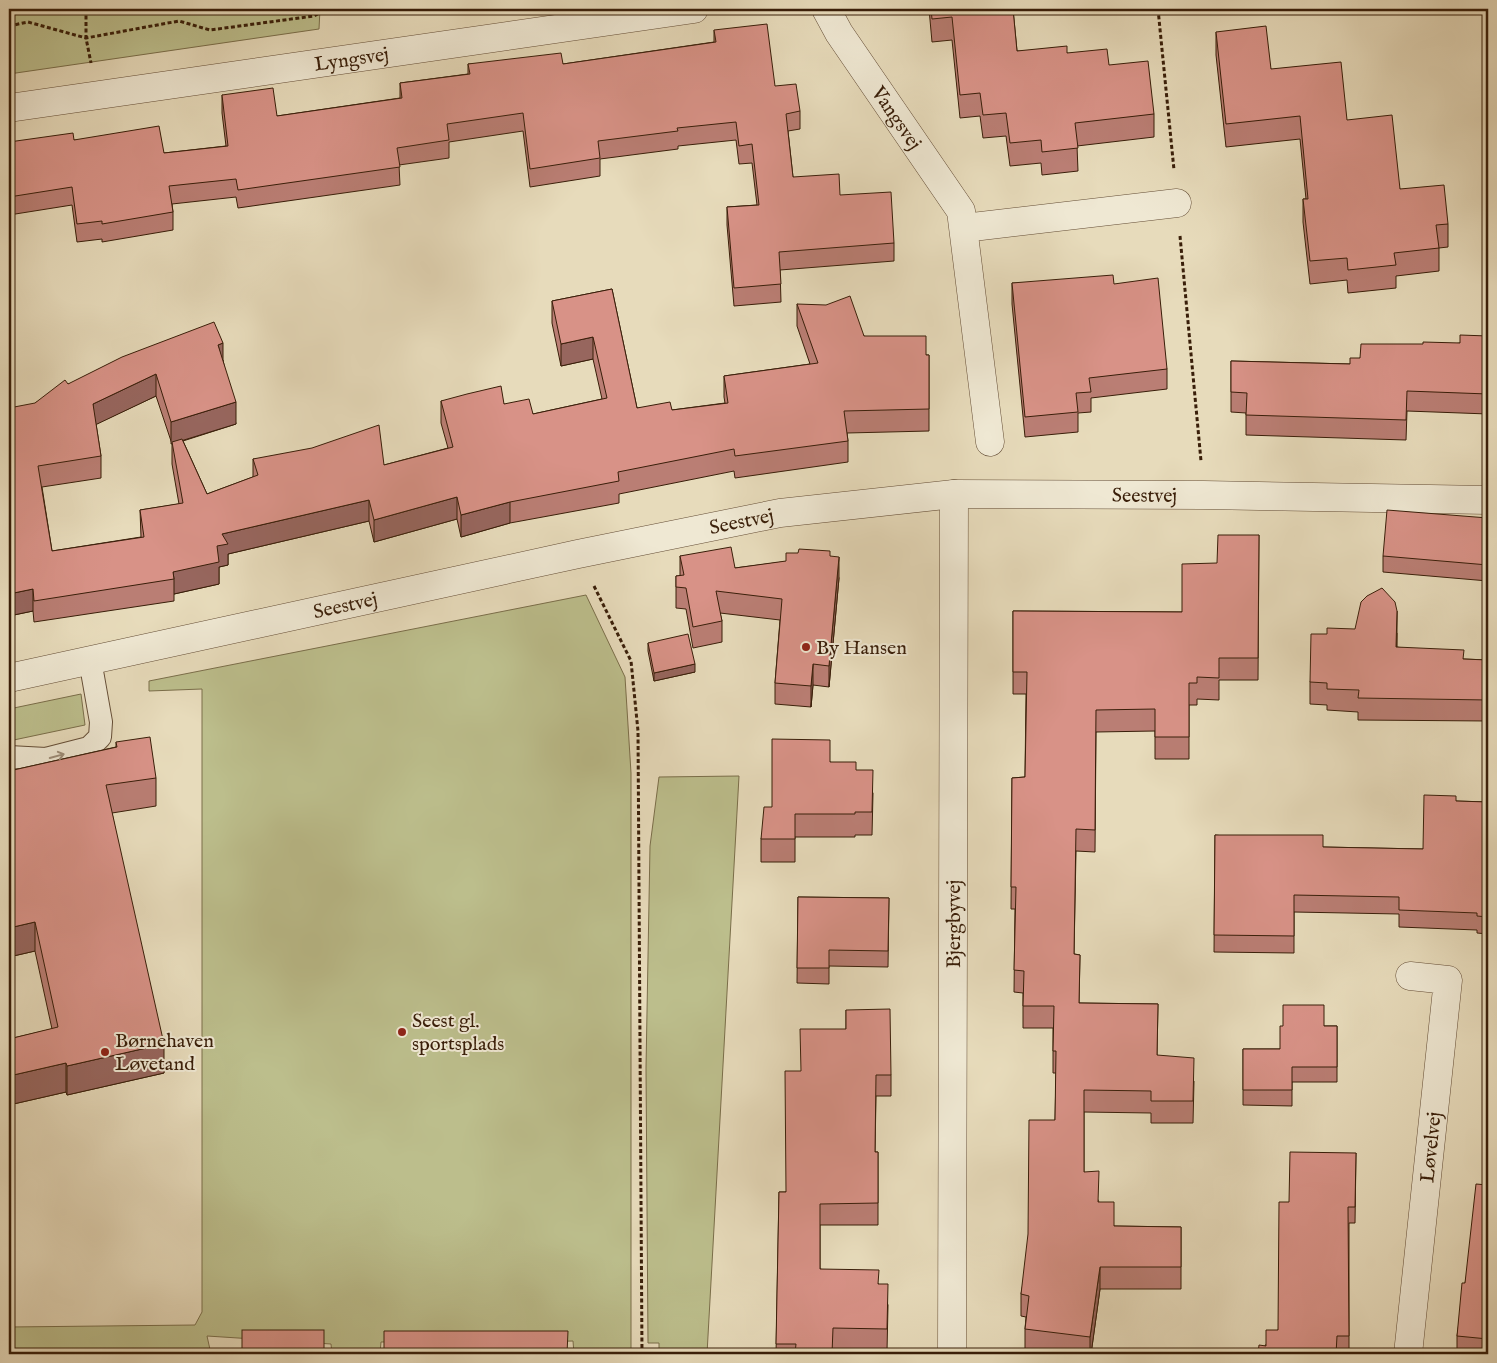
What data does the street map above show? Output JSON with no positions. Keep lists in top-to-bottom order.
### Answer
{
  "streets": {
    "street": [
      "Lyngsvej",
      "Vangsvej",
      "Seestvej",
      "Bjergbyvej",
      "Løvelvej"
    ]
  },
  "crossings": [
    ["Seestvej", "Bjergbyvej"]
  ],
  "places": ["By Hansen", "Seest gl. sportsplads", "Børnehaven Løvetand"]
}
